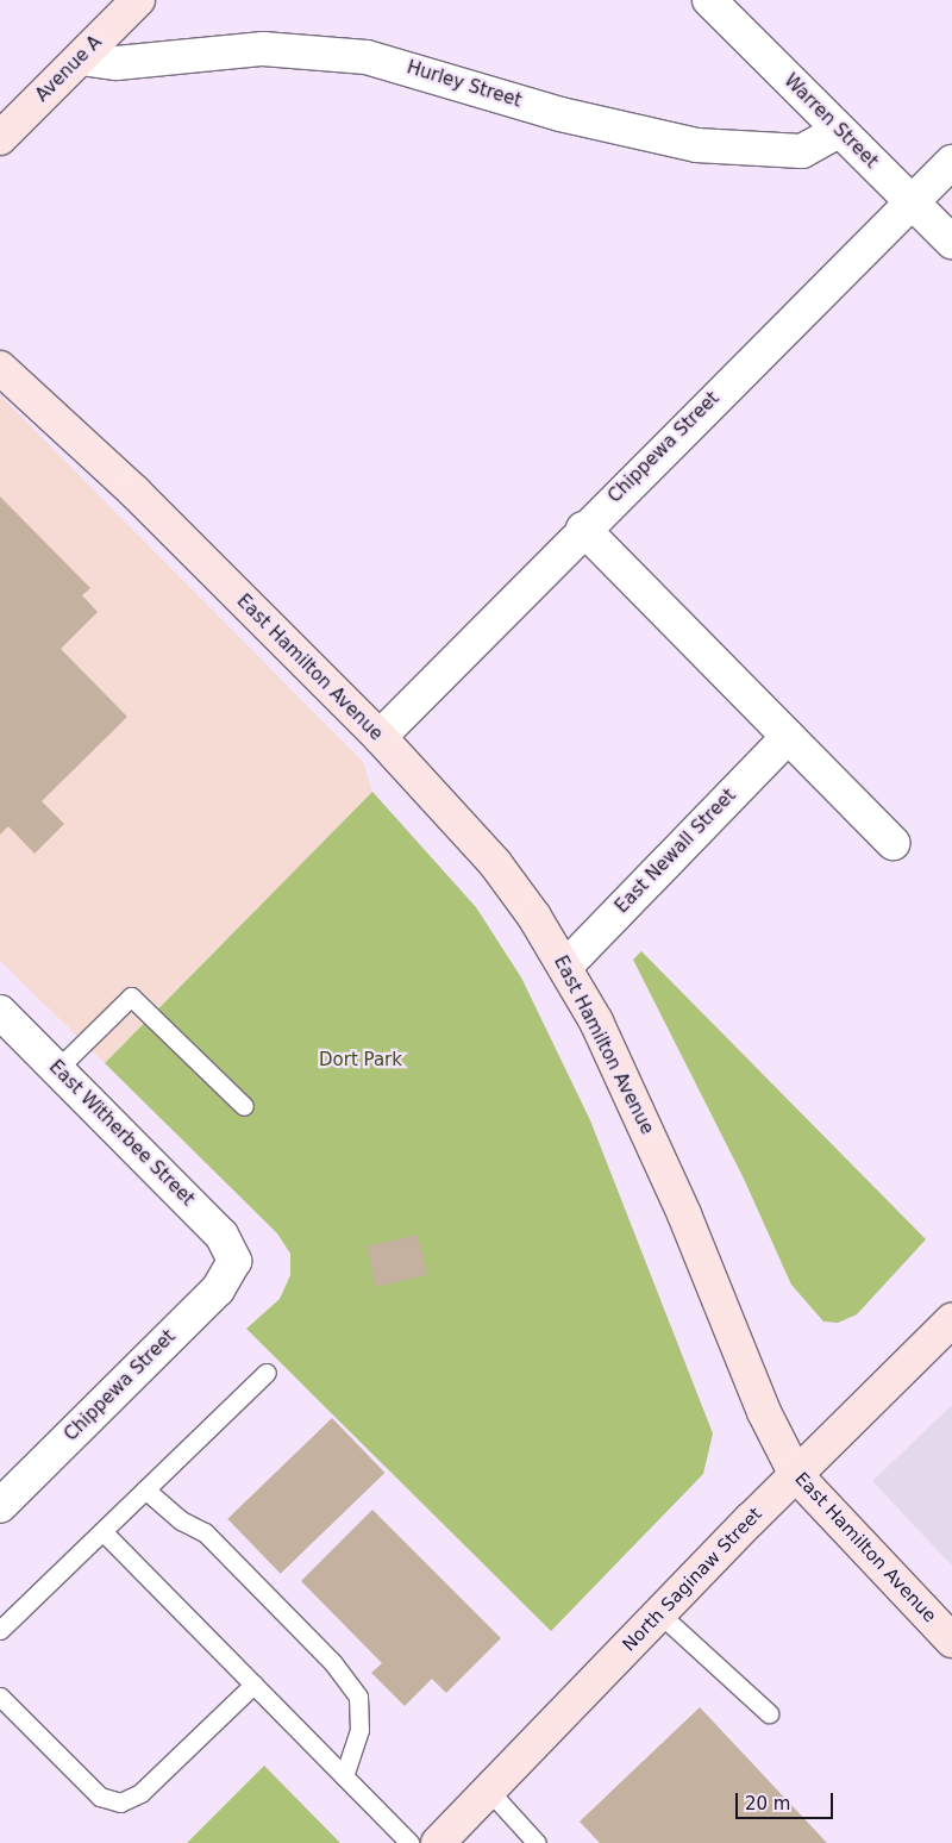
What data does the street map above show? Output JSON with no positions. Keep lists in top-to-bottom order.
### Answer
{
  "streets": {
    "street": [
      "Avenue A",
      "Hurley Street",
      "Warren Street",
      "Chippewa Street",
      "East Hamilton Avenue",
      "East Newall Street",
      "East Witherbee Street",
      "North Saginaw Street"
    ]
  },
  "crossings": [
    ["Avenue A", "Hurley Street"],
    ["Hurley Street", "Warren Street"],
    ["Warren Street", "Chippewa Street"],
    ["Chippewa Street", "East Hamilton Avenue"],
    ["Chippewa Street", "East Witherbee Street"],
    ["East Hamilton Avenue", "East Newall Street"],
    ["East Hamilton Avenue", "North Saginaw Street"]
  ],
  "parks": ["Dort Park"],
  "scale_bar": "20 m"
}
